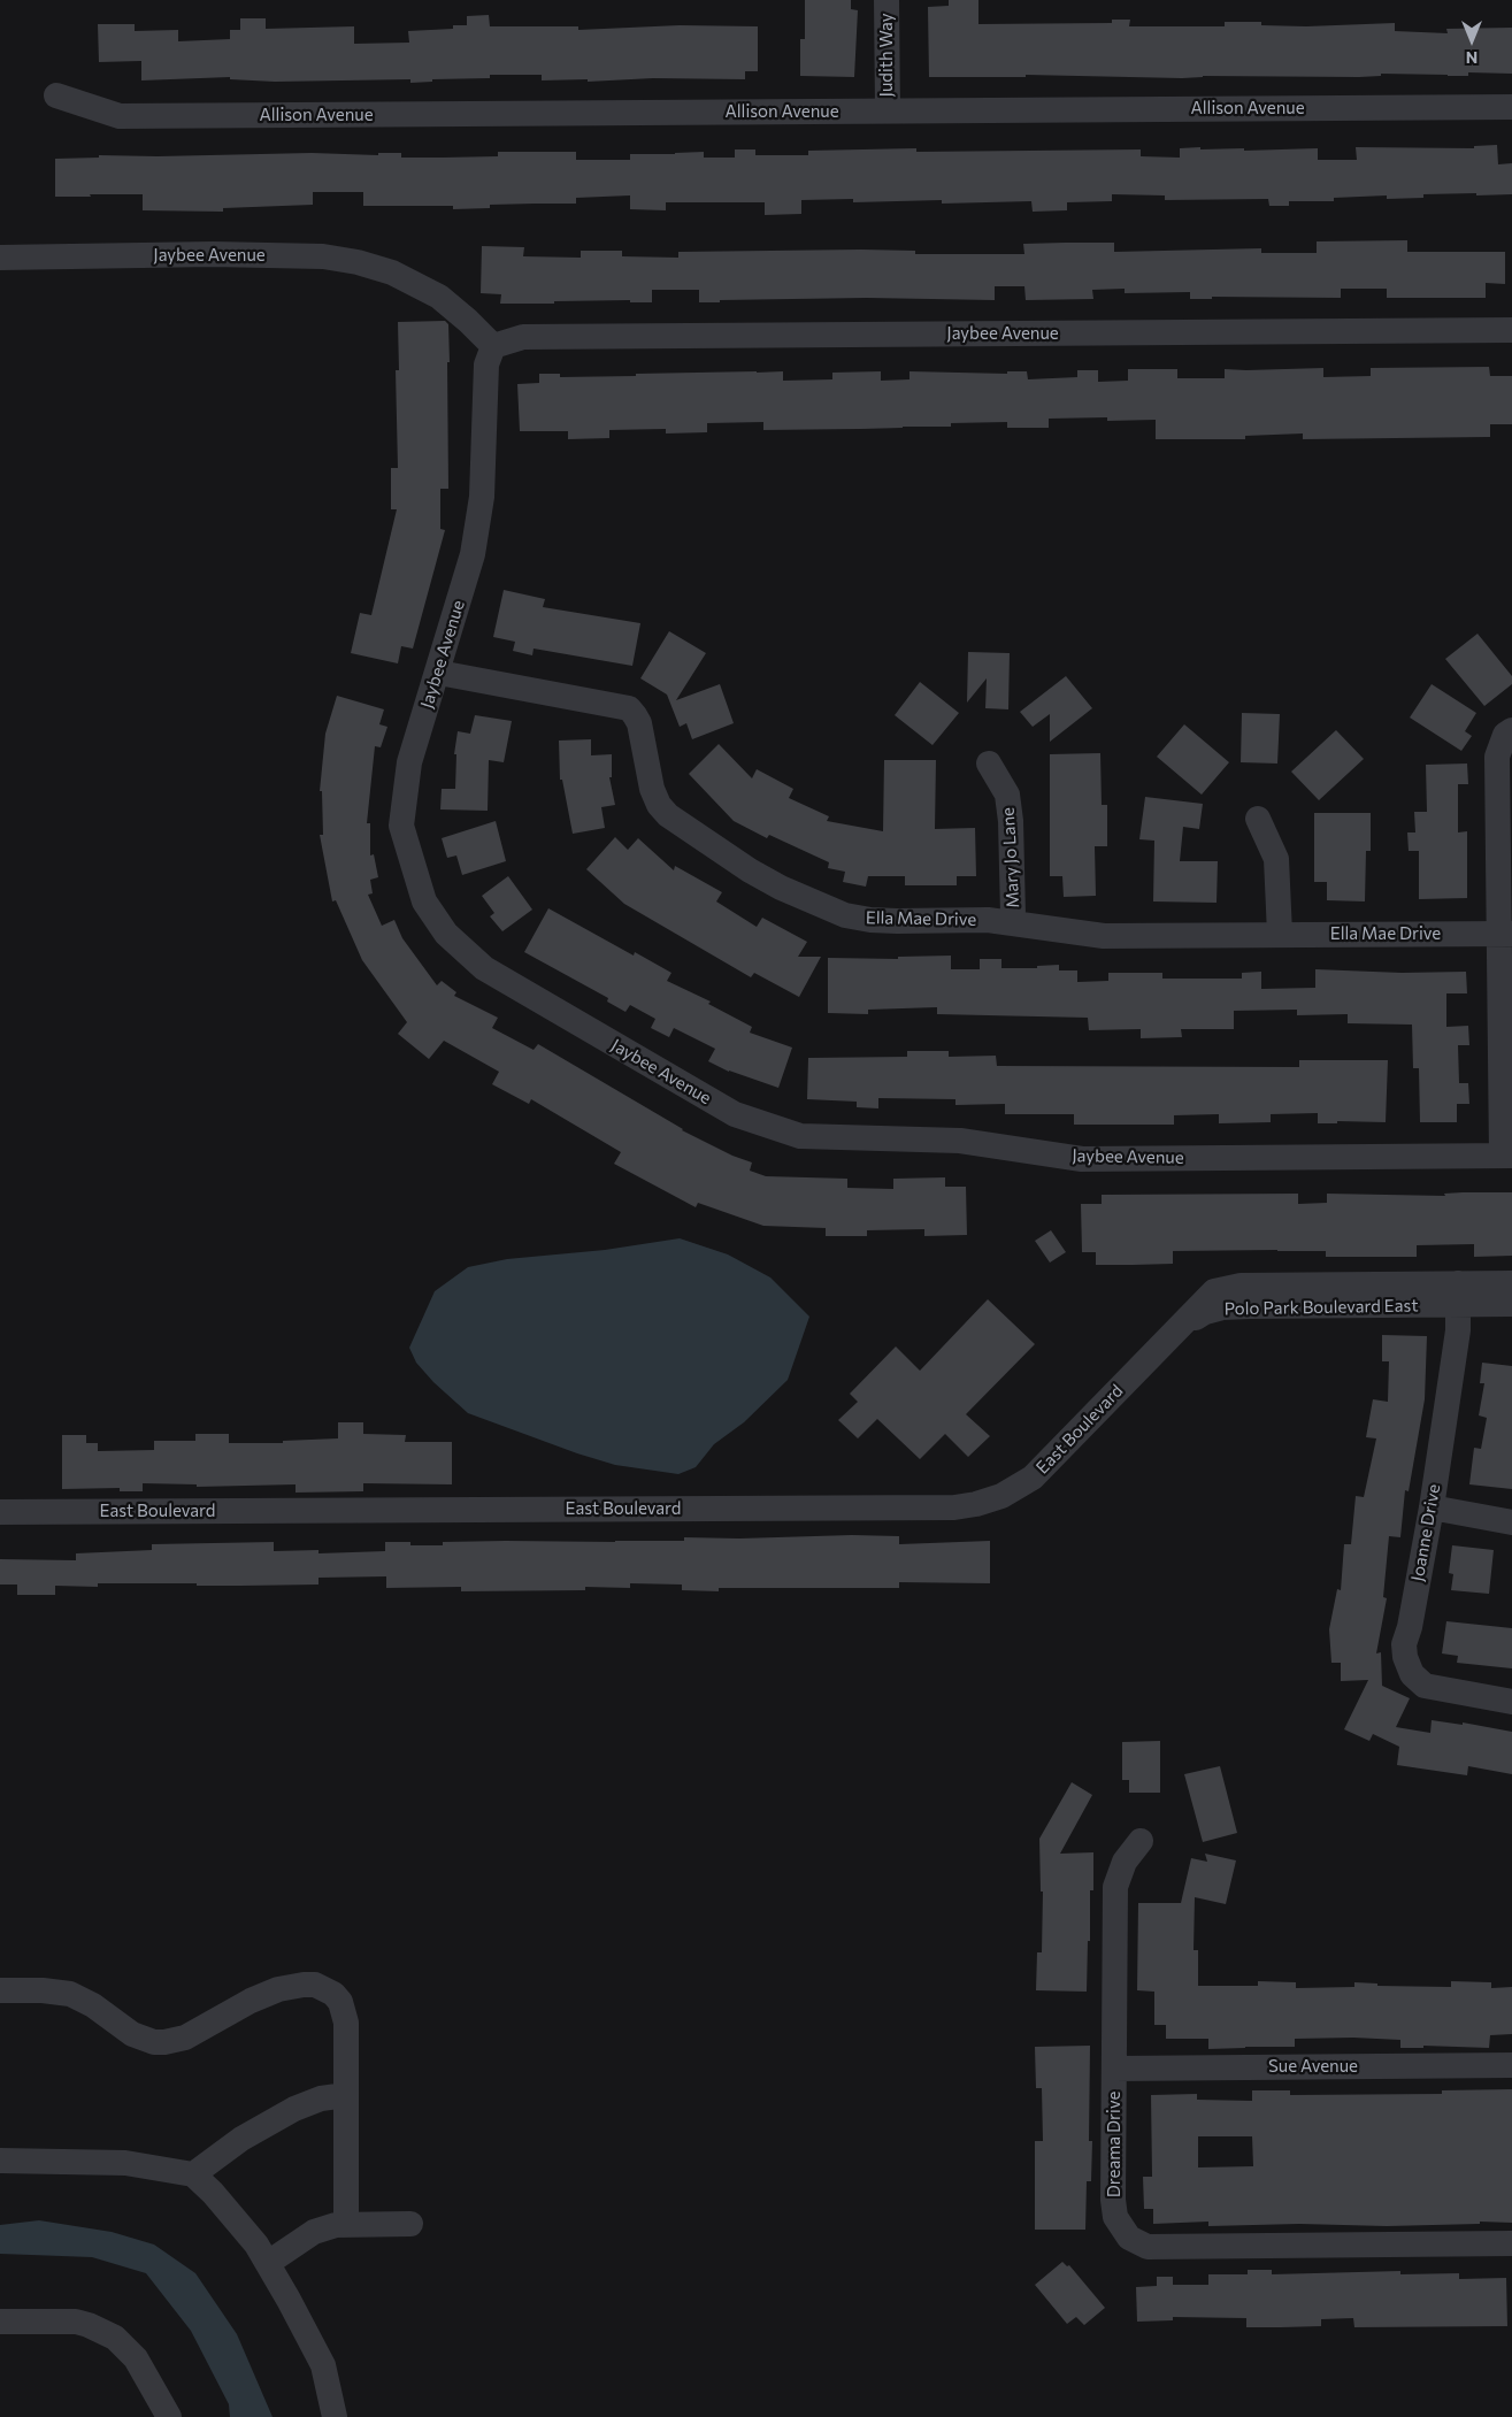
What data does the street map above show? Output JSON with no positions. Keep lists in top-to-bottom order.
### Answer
{
  "streets": {
    "street": [
      "Judith Way",
      "Allison Avenue",
      "Jaybee Avenue",
      "Mary Jo Lane",
      "Ella Mae Drive",
      "Polo Park Boulevard East",
      "East Boulevard",
      "Joanne Drive",
      "Sue Avenue",
      "Dreama Drive"
    ]
  },
  "crossings": [
    ["Judith Way", "Allison Avenue"],
    ["Jaybee Avenue", "Ella Mae Drive"],
    ["Mary Jo Lane", "Ella Mae Drive"],
    ["Polo Park Boulevard East", "East Boulevard"],
    ["Polo Park Boulevard East", "Joanne Drive"],
    ["Sue Avenue", "Dreama Drive"]
  ],
  "north": "bottom"
}
